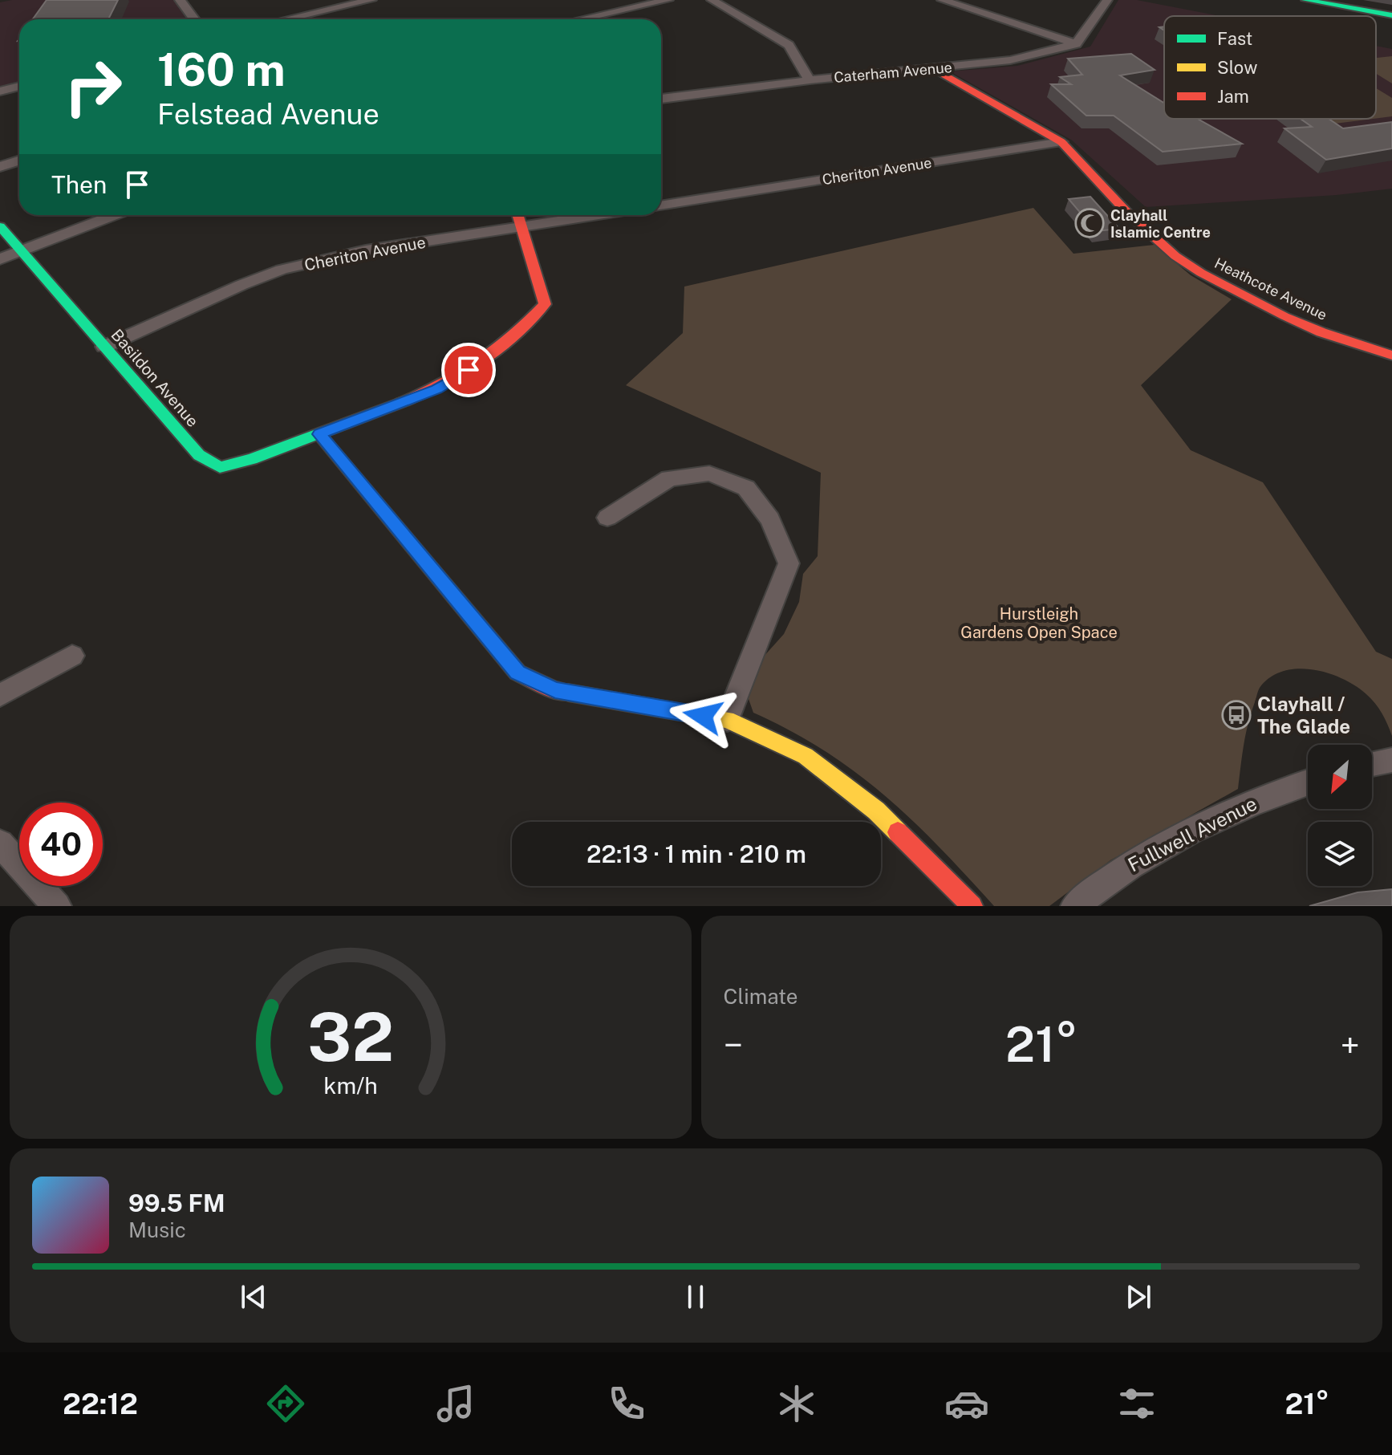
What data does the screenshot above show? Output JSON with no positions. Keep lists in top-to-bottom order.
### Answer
{
  "streets": {
    "street": [
      "Caterham Avenue",
      "Cheriton Avenue",
      "Heathcote Avenue",
      "Basildon Avenue",
      "Fullwell Avenue"
    ]
  },
  "crossings": [
    ["Caterham Avenue", "Heathcote Avenue"],
    ["Cheriton Avenue", "Heathcote Avenue"],
    ["Cheriton Avenue", "Basildon Avenue"]
  ],
  "parks": ["Hurstleigh Gardens Open Space"],
  "places": {
    "mosque": ["Clayhall Islamic Centre"],
    "bus stop": ["Clayhall / The Glade"]
  },
  "legend": ["Fast", "Slow", "Jam"],
  "north": "bottom left",
  "page": {
    "turn": ["160 m", "Felstead Avenue"],
    "then": "Then",
    "limit": "40",
    "trip": "22:13 · 1 min · 210 m",
    "tile": "Climate",
    "heat": ["−", "21°", "+"],
    "song": ["99.5 FM", "Music"],
    "tabs": ["22:12", "21°"],
    "gauge": ["32", "km/h"]
  }
}
